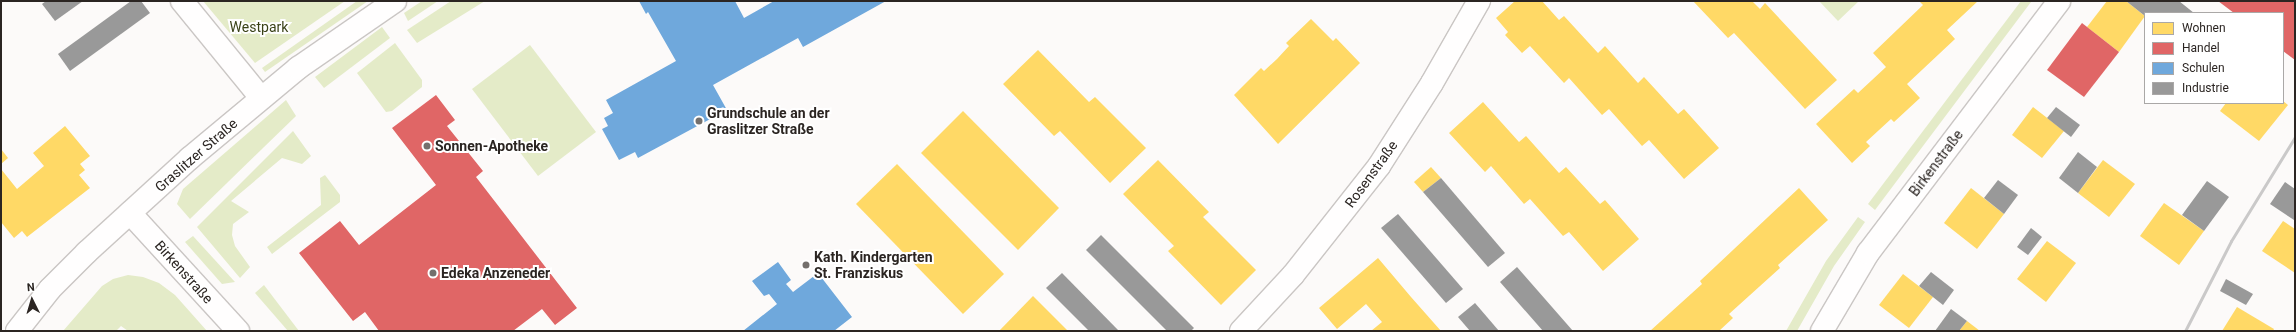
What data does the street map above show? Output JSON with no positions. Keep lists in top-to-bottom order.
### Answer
{
  "streets": {
    "street": ["Graslitzer Straße", "Birkenstraße", "Rosenstraße"]
  },
  "crossings": [
    ["Graslitzer Straße", "Birkenstraße"]
  ],
  "parks": ["Westpark"],
  "places": [
    "Grundschule an der Graslitzer Straße",
    "Sonnen-Apotheke",
    "Kath. Kindergarten St. Franziskus",
    "Edeka Anzeneder"
  ],
  "legend": [
    "Wohnen",
    "Handel",
    "Schulen",
    "Industrie"
  ],
  "north": "top"
}
